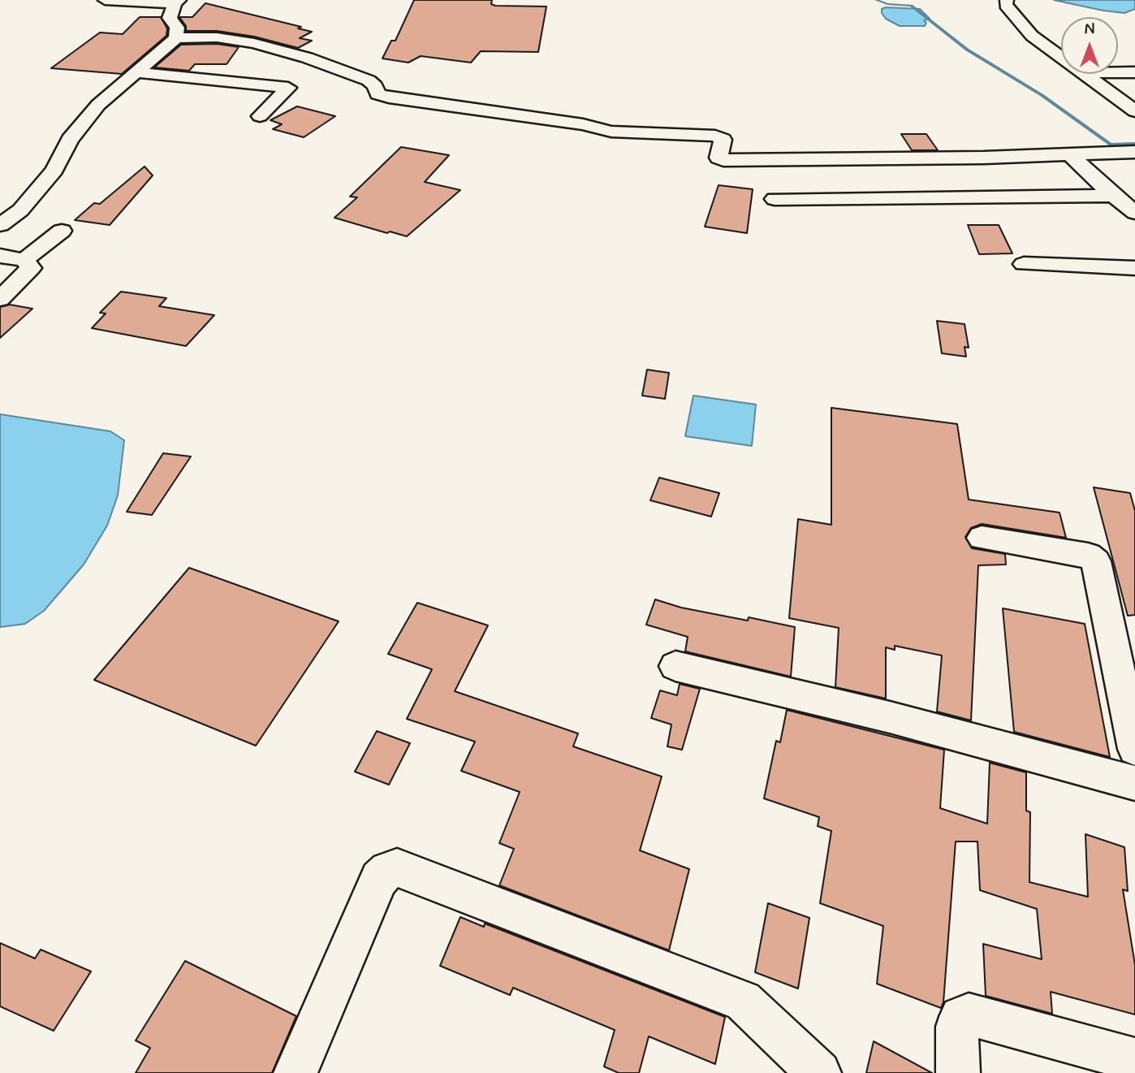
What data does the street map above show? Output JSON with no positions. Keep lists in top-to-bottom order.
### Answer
{
  "north": "top"
}
